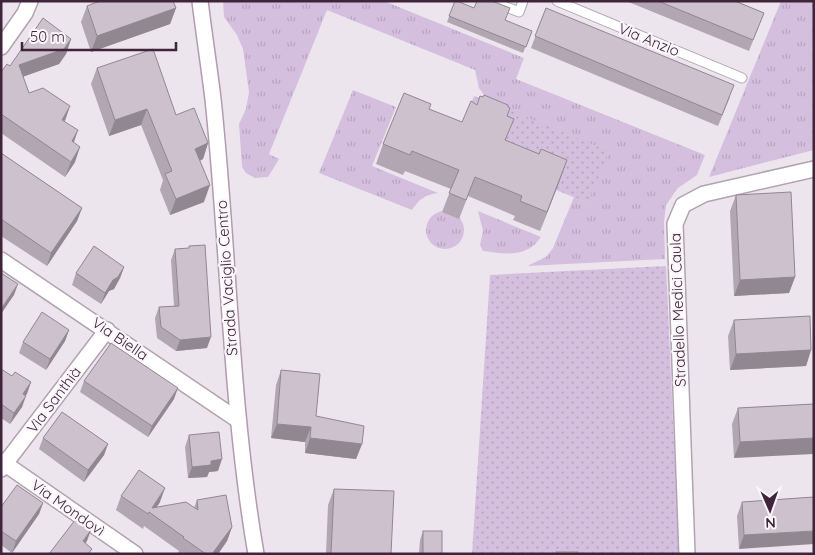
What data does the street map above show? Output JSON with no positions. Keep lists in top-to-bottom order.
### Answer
{
  "streets": {
    "street": [
      "Strada Vaciglio Centro",
      "Stradello Medici Caula",
      "Via Biella",
      "Via Santhià",
      "Via Mondovì"
    ],
    "lane": ["Via Anzio"]
  },
  "crossings": [
    ["Strada Vaciglio Centro", "Via Biella"],
    ["Via Biella", "Via Santhià"],
    ["Via Santhià", "Via Mondovì"]
  ],
  "scale_bar": "50 m",
  "north": "bottom"
}
